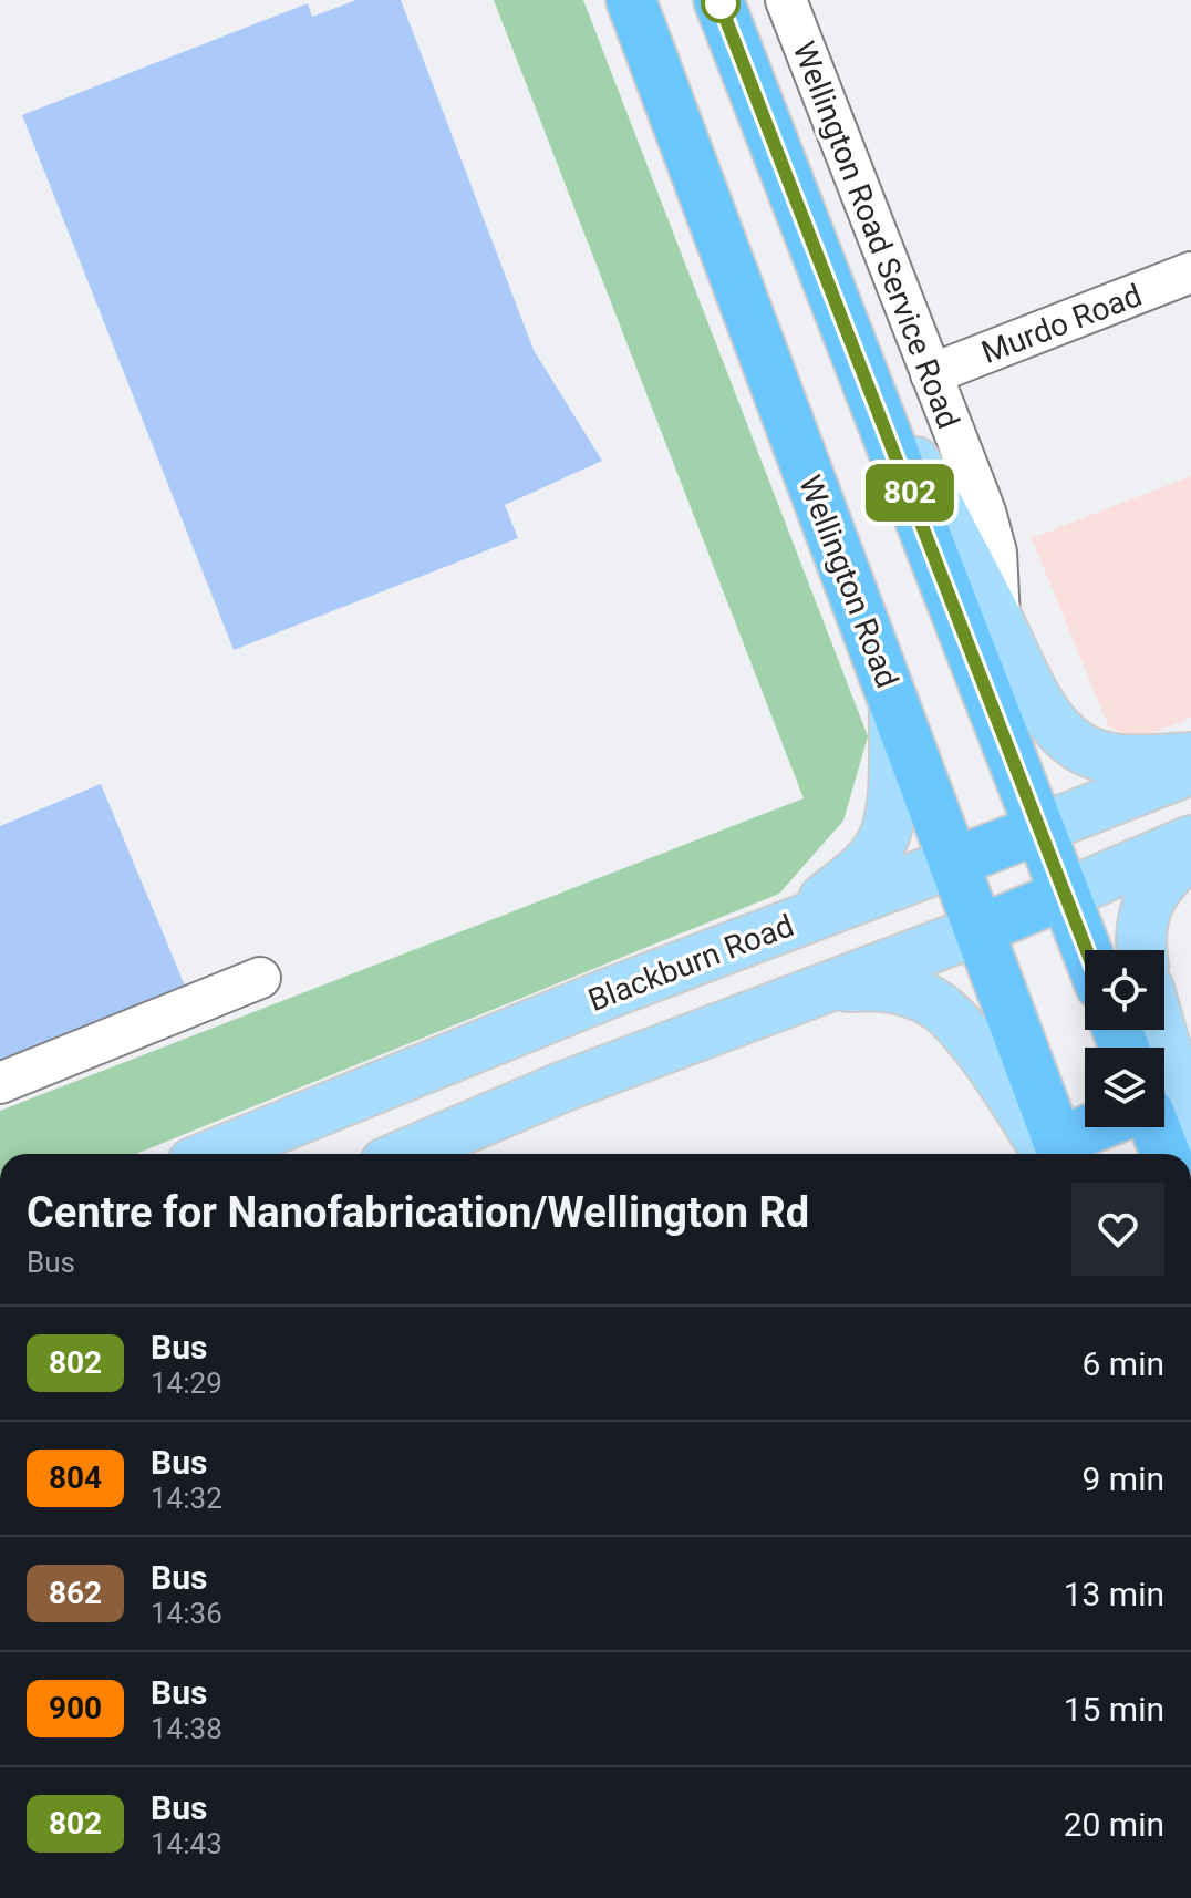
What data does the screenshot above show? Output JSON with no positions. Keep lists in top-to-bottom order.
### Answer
{
  "streets": {
    "highway": ["Wellington Road", "Blackburn Road"],
    "street": ["Wellington Road Service Road", "Murdo Road"]
  },
  "crossings": [
    ["Wellington Road Service Road", "Murdo Road"],
    ["Wellington Road", "Blackburn Road"]
  ],
  "lines": ["bus line 802"],
  "page": {
    "on_map": "802",
    "heading": ["Centre for Nanofabrication/Wellington Rd", "Bus"],
    "list": [
      {
        "mark": "802",
        "name": "Bus",
        "note": "14:29",
        "value": "6 min"
      },
      {
        "mark": "804",
        "name": "Bus",
        "note": "14:32",
        "value": "9 min"
      },
      {
        "mark": "862",
        "name": "Bus",
        "note": "14:36",
        "value": "13 min"
      },
      {
        "mark": "900",
        "name": "Bus",
        "note": "14:38",
        "value": "15 min"
      },
      {
        "mark": "802",
        "name": "Bus",
        "note": "14:43",
        "value": "20 min"
      }
    ]
  }
}
